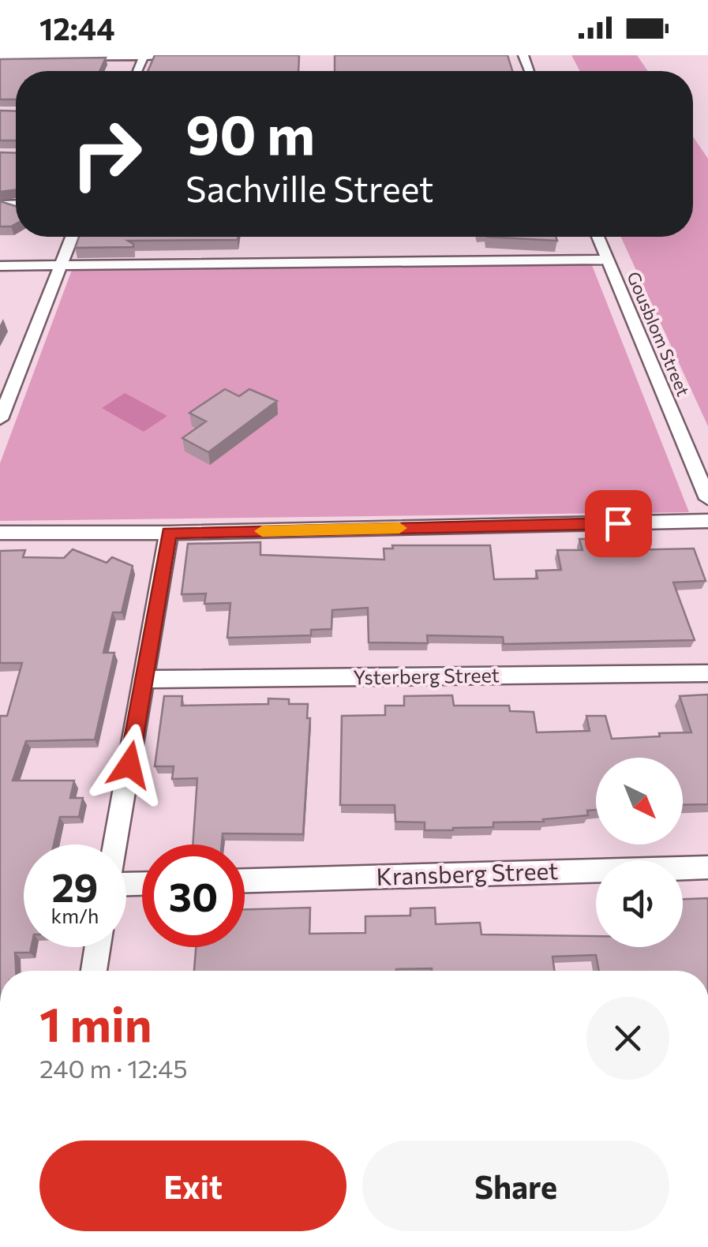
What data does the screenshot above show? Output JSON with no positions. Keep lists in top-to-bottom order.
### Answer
{
  "streets": {
    "street": ["Gousblom Street", "Ysterberg Street", "Kransberg Street"]
  },
  "north": "bottom right",
  "page": {
    "status": "12:44",
    "turn": ["90 m", "Sachville Street"],
    "speed": "29 km/h",
    "limit": "30",
    "heading": ["1 min", "240 m · 12:45"],
    "buttons": ["Exit", "Share"]
  }
}
